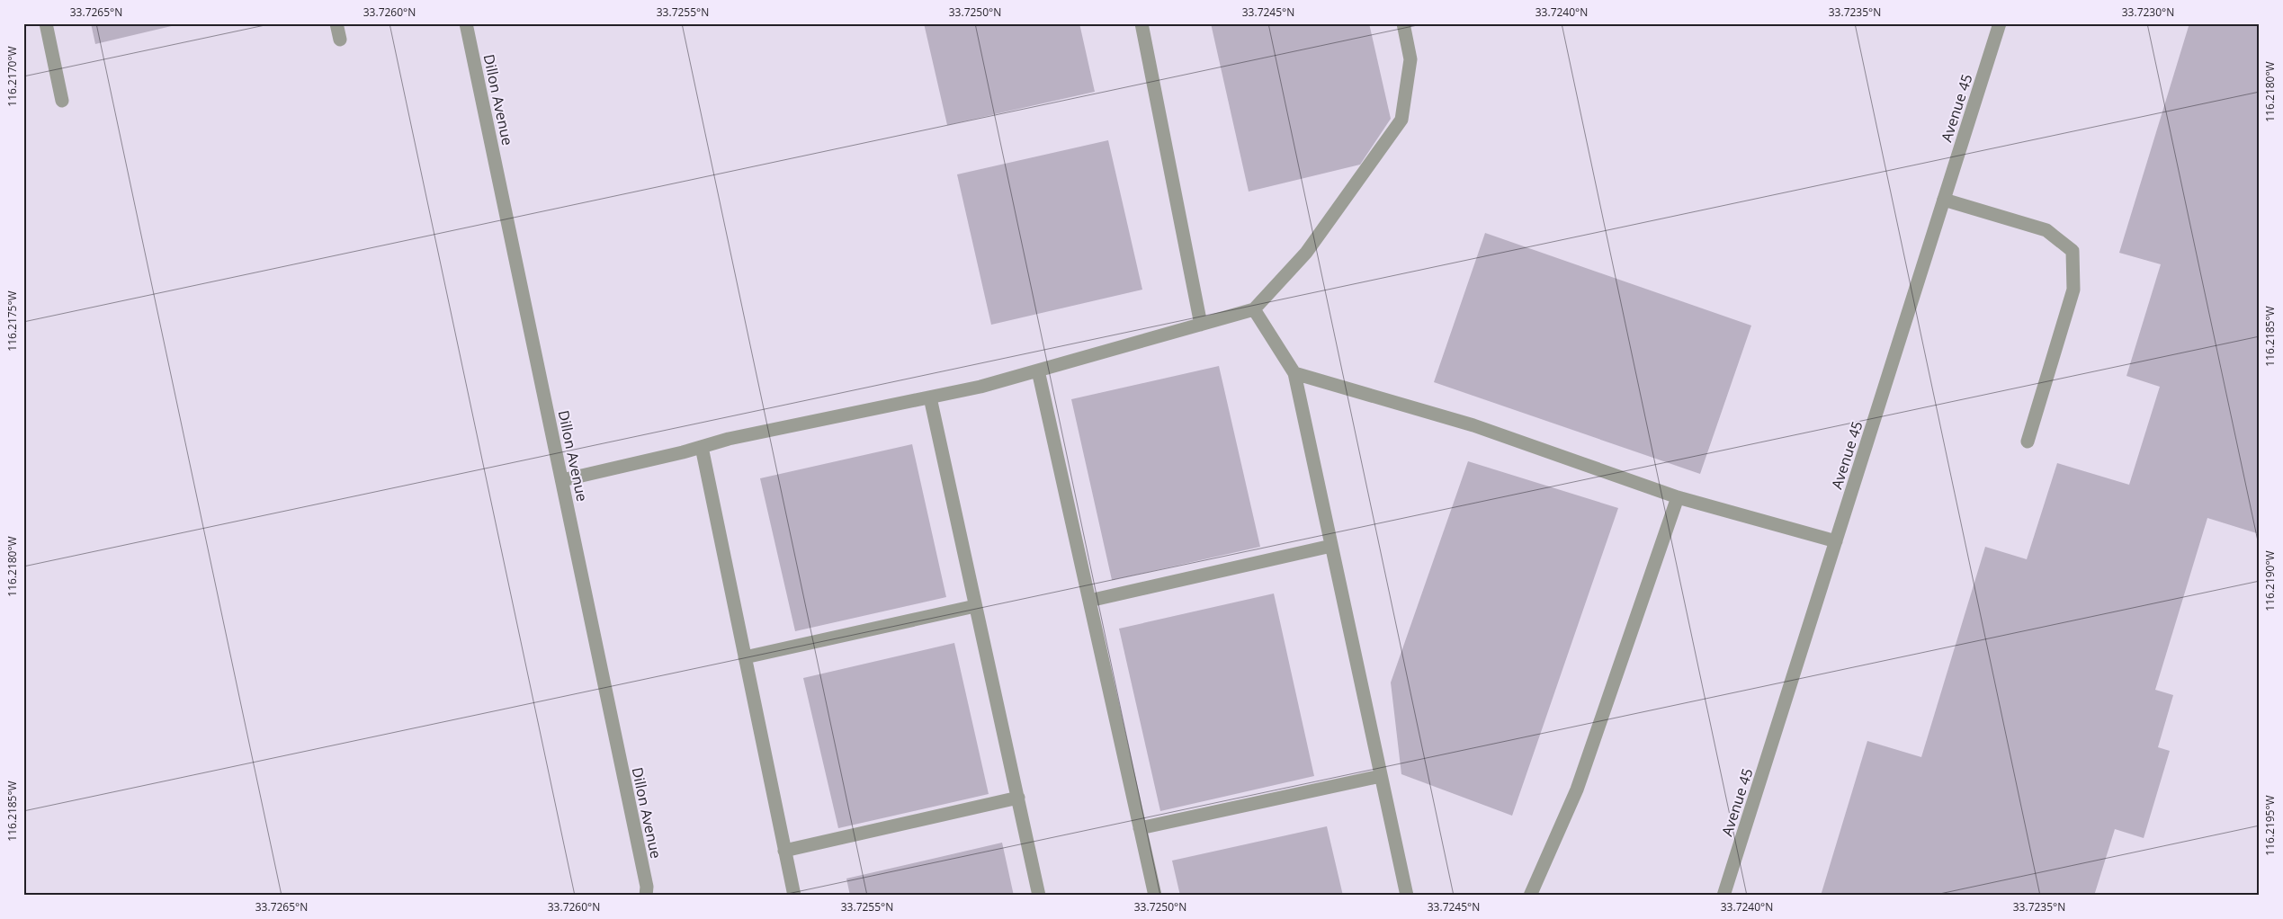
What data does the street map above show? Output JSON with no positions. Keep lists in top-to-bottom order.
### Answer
{
  "streets": {
    "street": ["Dillon Avenue", "Avenue 45"]
  },
  "coordinates": [
    "33.7265°N",
    "33.7260°N",
    "33.7255°N",
    "33.7250°N",
    "33.7245°N",
    "33.7240°N",
    "33.7235°N",
    "33.7230°N",
    "116.2170°W",
    "116.2180°W",
    "116.2175°W",
    "116.2185°W",
    "116.2190°W",
    "116.2195°W"
  ]
}
